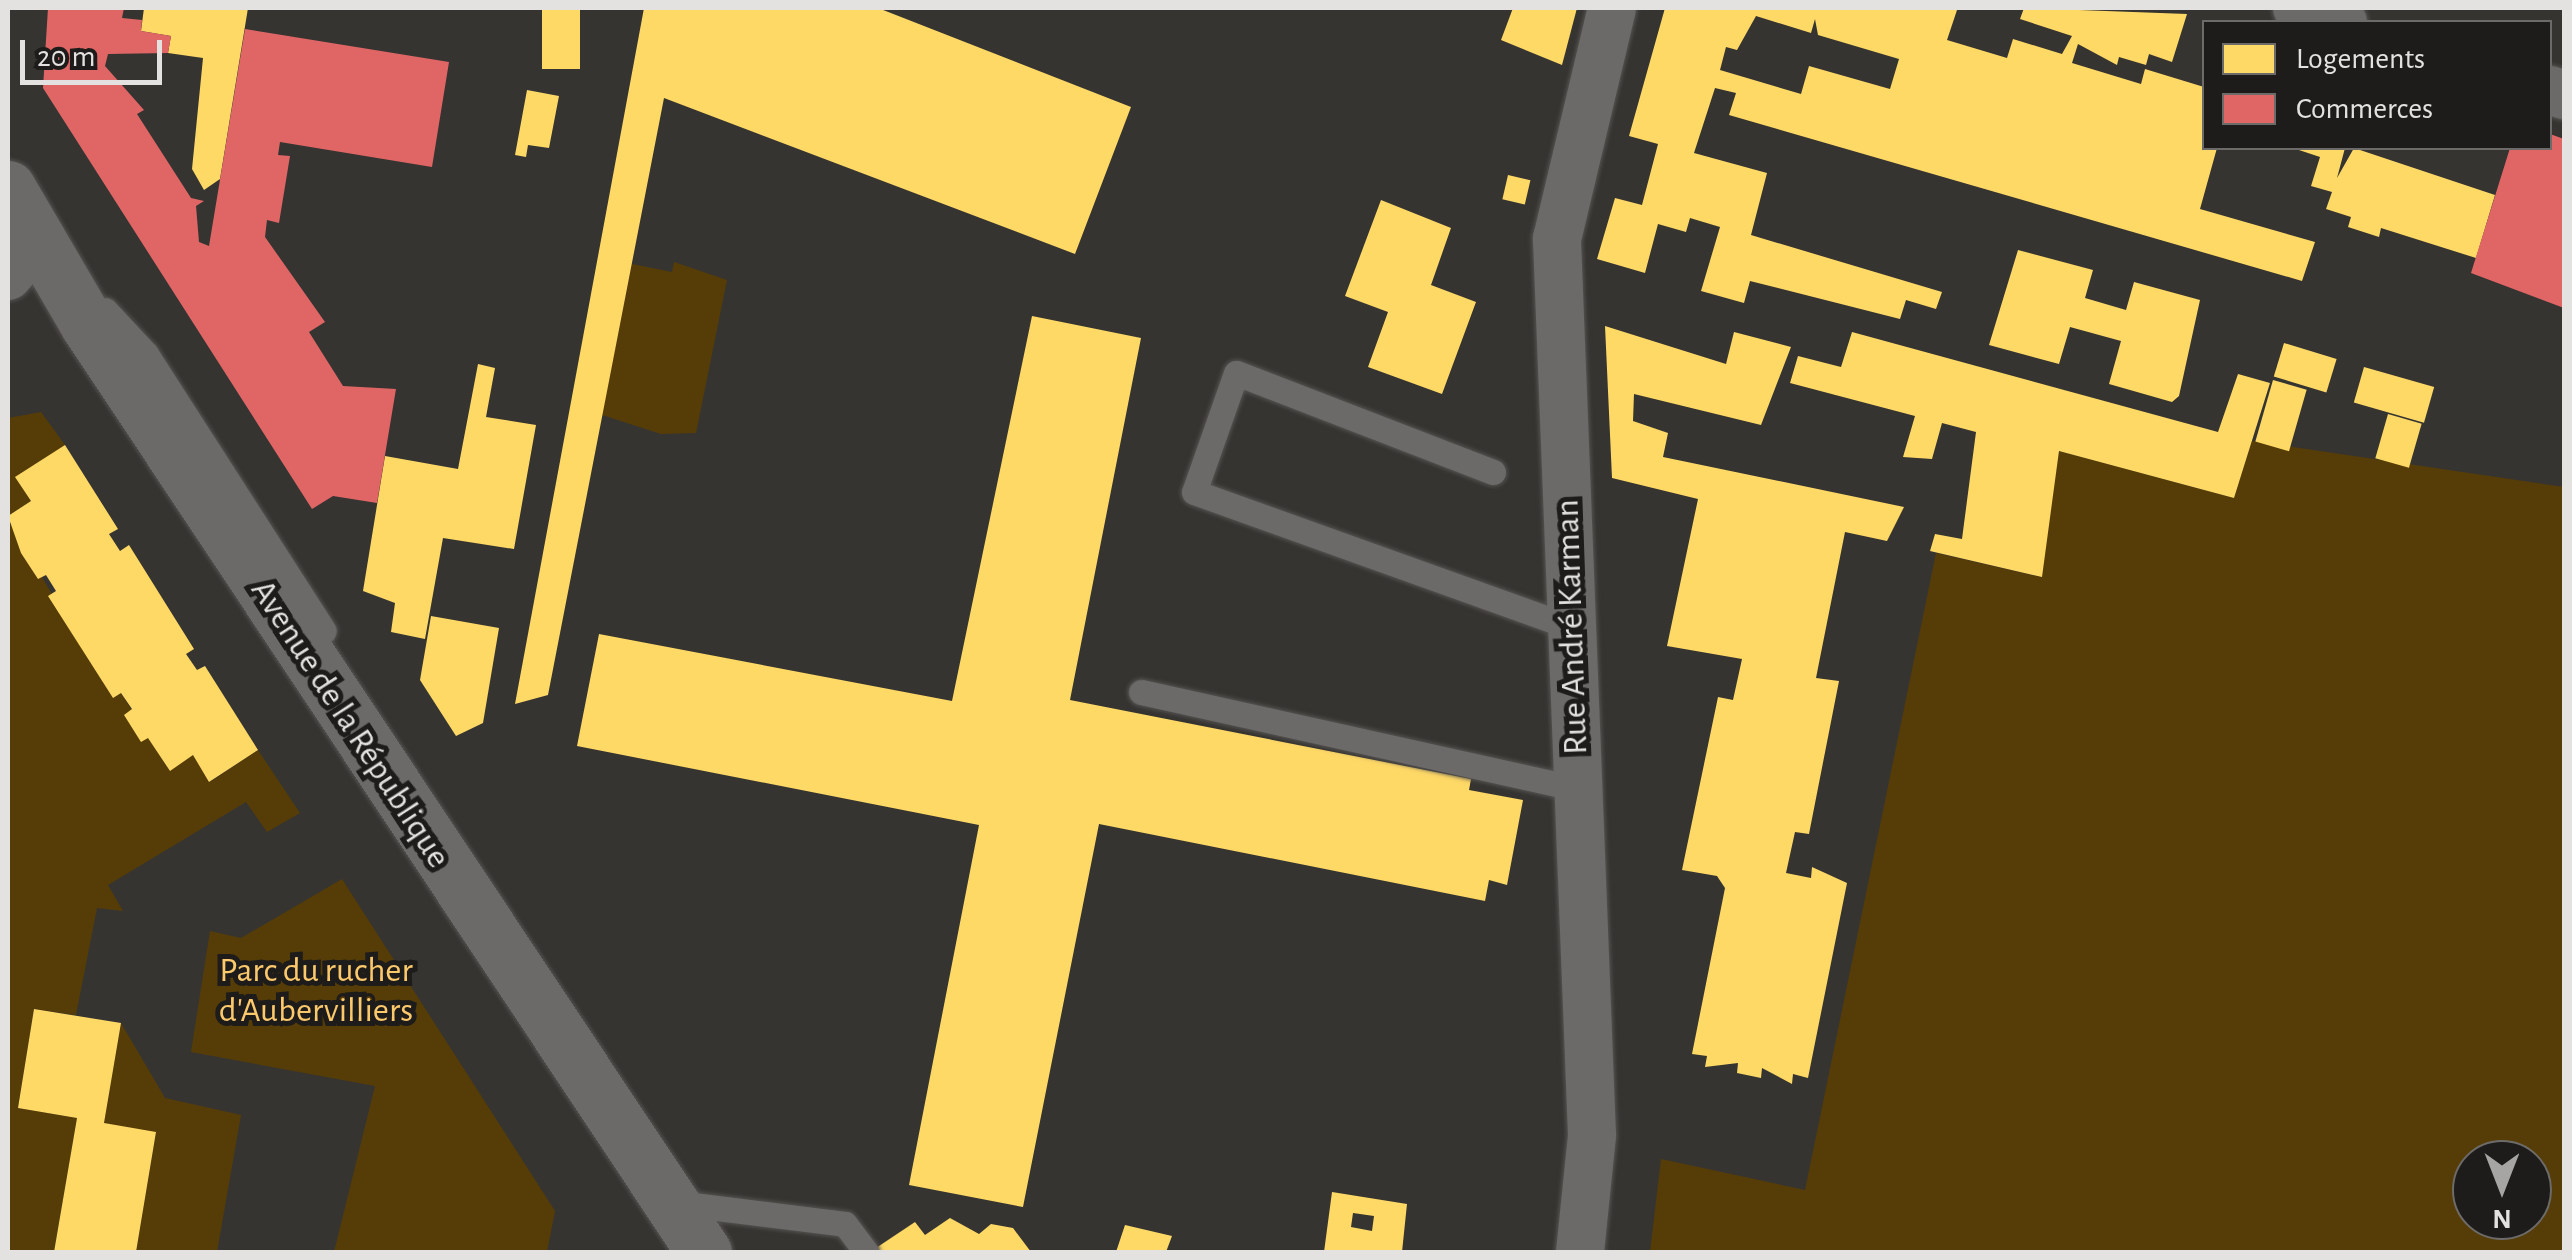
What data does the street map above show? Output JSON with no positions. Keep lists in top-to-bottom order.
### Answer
{
  "streets": {
    "main road": ["Avenue de la République"],
    "street": ["Rue André Karman"]
  },
  "parks": ["Parc du rucher d'Aubervilliers"],
  "legend": ["Logements", "Commerces"],
  "scale_bar": "20 m",
  "north": "bottom"
}
